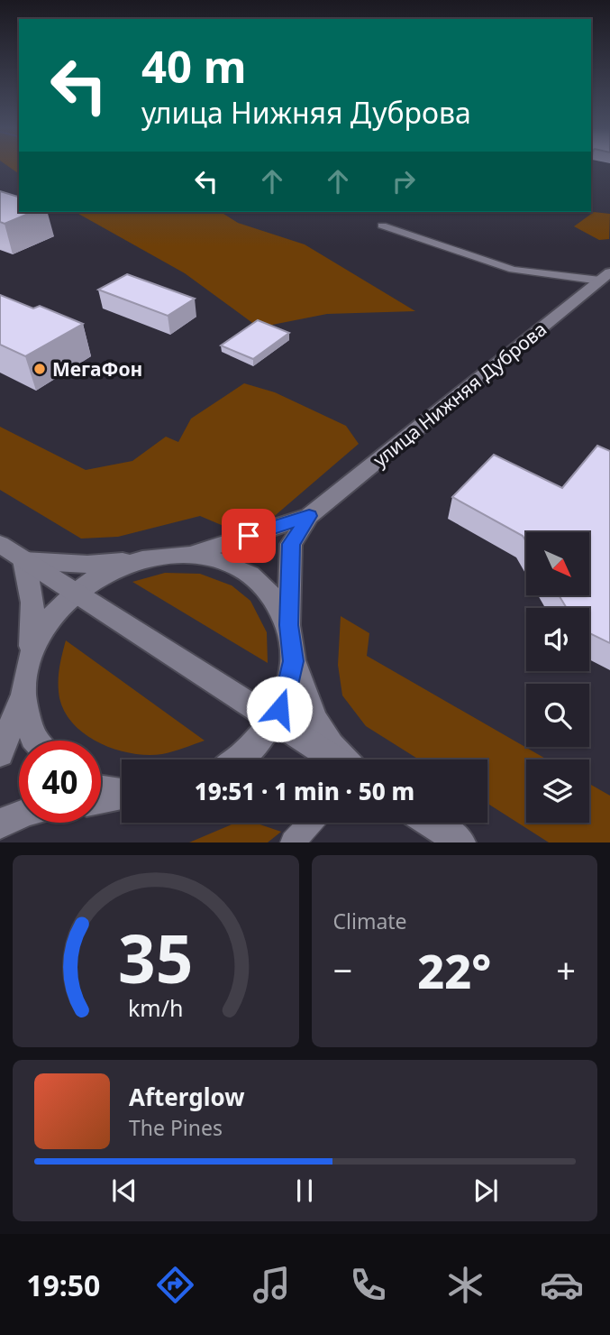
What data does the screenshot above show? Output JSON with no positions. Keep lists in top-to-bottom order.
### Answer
{
  "streets": {
    "street": ["улица Нижняя Дуброва"]
  },
  "places": ["МегаФон"],
  "north": "bottom right",
  "page": {
    "turn": ["40 m", "улица Нижняя Дуброва"],
    "limit": "40",
    "trip": "19:51 · 1 min · 50 m",
    "tile": "Climate",
    "heat": ["−", "22°", "+"],
    "song": ["Afterglow", "The Pines"],
    "tabs": "19:50",
    "gauge": ["35", "km/h"]
  }
}
